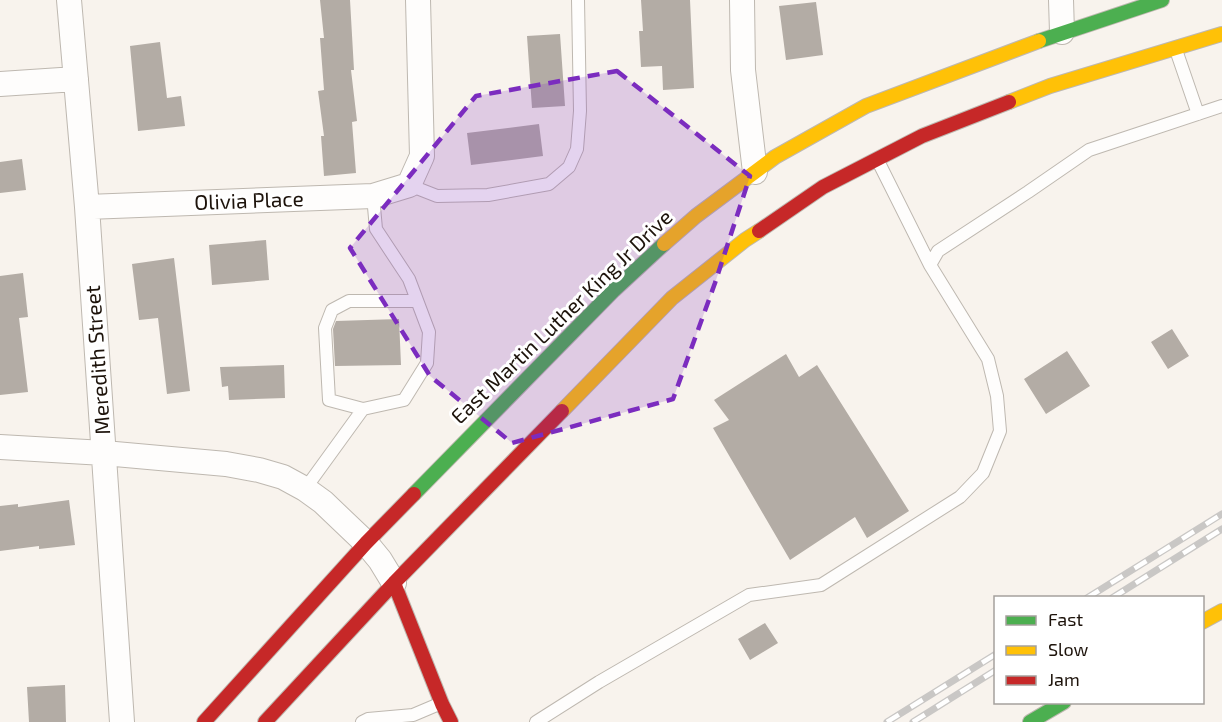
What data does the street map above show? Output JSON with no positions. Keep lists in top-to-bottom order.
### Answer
{
  "streets": {
    "main road": ["East Martin Luther King Jr Drive"],
    "street": ["Olivia Place", "Meredith Street"]
  },
  "crossings": [
    ["Olivia Place", "Meredith Street"]
  ],
  "legend": ["Fast", "Slow", "Jam"]
}
